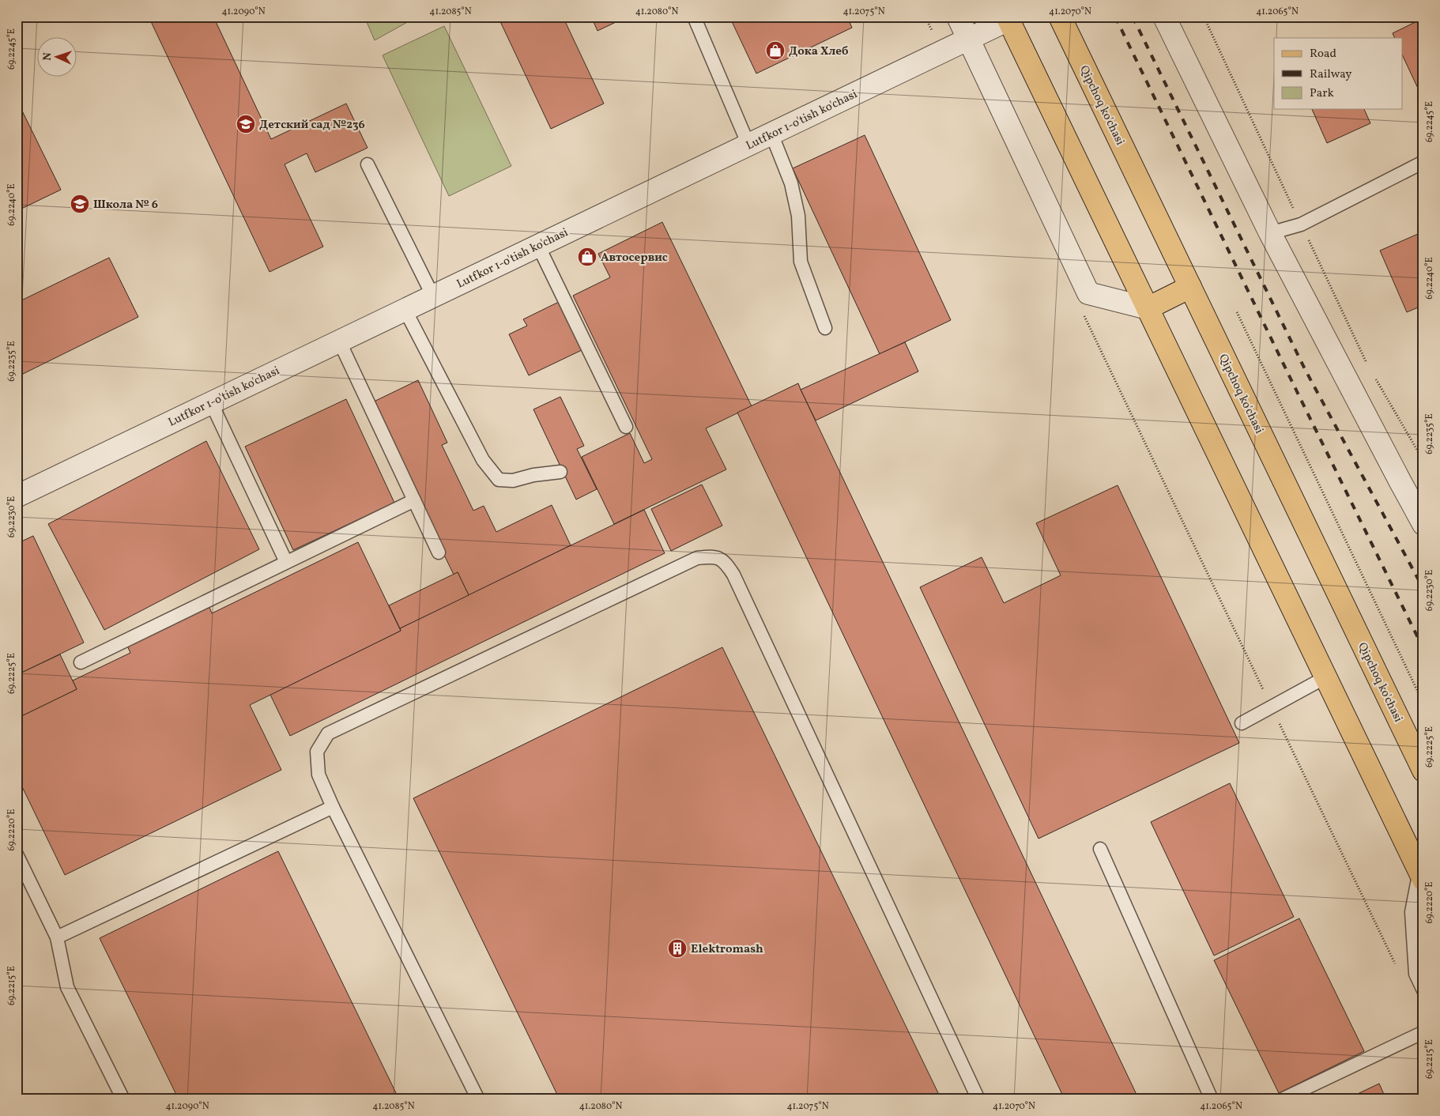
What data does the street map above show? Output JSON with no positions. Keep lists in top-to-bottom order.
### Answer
{
  "streets": {
    "main road": ["Qipchoq ko'chasi"],
    "street": ["Lutfkor 1-o'tish ko'chasi"]
  },
  "places": {
    "shop": ["Дока Хлеб", "Автосервис"],
    "school or university": ["Детский сад №236", "Школа № 6"],
    "building": ["Elektromash"]
  },
  "legend": ["Road", "Railway", "Park"],
  "north": "left",
  "coordinates": [
    "41.2090°N",
    "41.2085°N",
    "41.2080°N",
    "41.2075°N",
    "41.2070°N",
    "41.2065°N",
    "69.2245°E",
    "69.2240°E",
    "69.2235°E",
    "69.2230°E",
    "69.2225°E",
    "69.2220°E",
    "69.2215°E"
  ]
}
